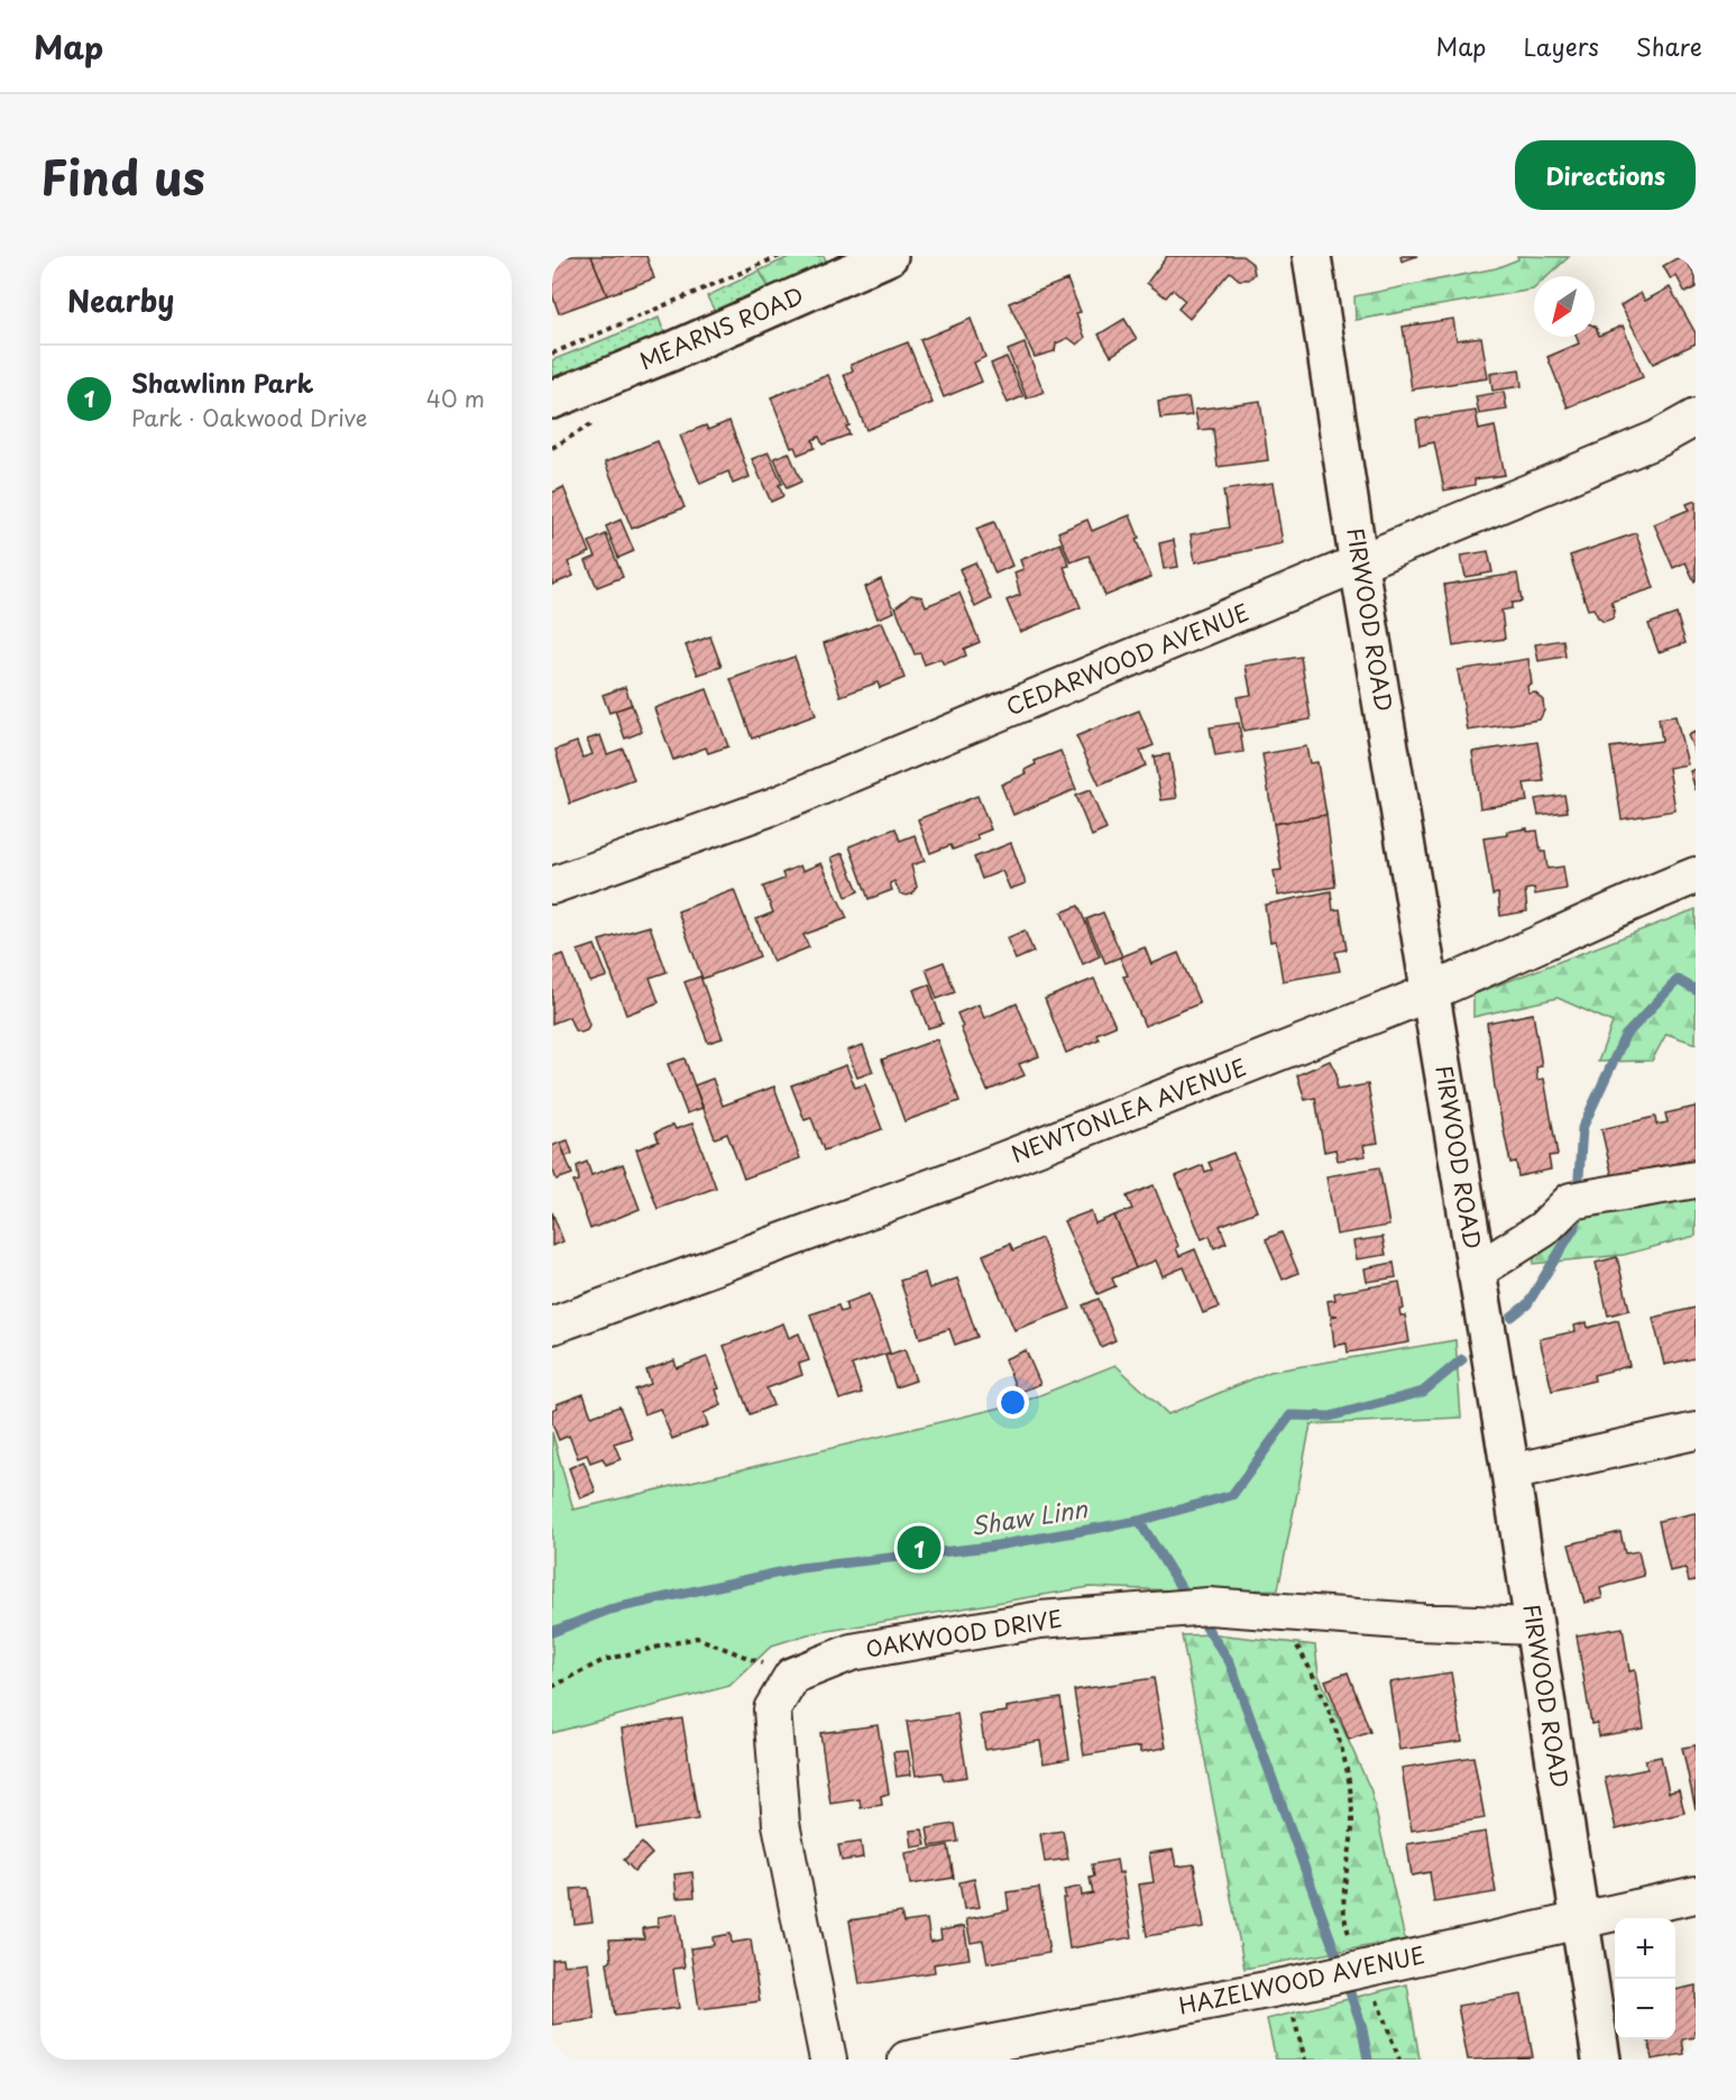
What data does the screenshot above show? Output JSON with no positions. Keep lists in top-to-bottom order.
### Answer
{
  "streets": {
    "street": [
      "MEARNS ROAD",
      "FIRWOOD ROAD",
      "CEDARWOOD AVENUE",
      "NEWTONLEA AVENUE",
      "OAKWOOD DRIVE",
      "HAZELWOOD AVENUE"
    ]
  },
  "crossings": [
    ["FIRWOOD ROAD", "CEDARWOOD AVENUE"],
    ["FIRWOOD ROAD", "NEWTONLEA AVENUE"],
    ["FIRWOOD ROAD", "OAKWOOD DRIVE"],
    ["FIRWOOD ROAD", "HAZELWOOD AVENUE"]
  ],
  "water": ["Shaw Linn"],
  "north": "bottom left",
  "page": {
    "header": "Map",
    "nav": ["Map", "Layers", "Share"],
    "title": "Find us",
    "buttons": "Directions",
    "heading": "Nearby",
    "list": [
      {
        "mark": "1",
        "name": "Shawlinn Park",
        "note": "Park · Oakwood Drive",
        "value": "40 m"
      }
    ],
    "pins": "1",
    "map_buttons": ["+", "−"]
  }
}
